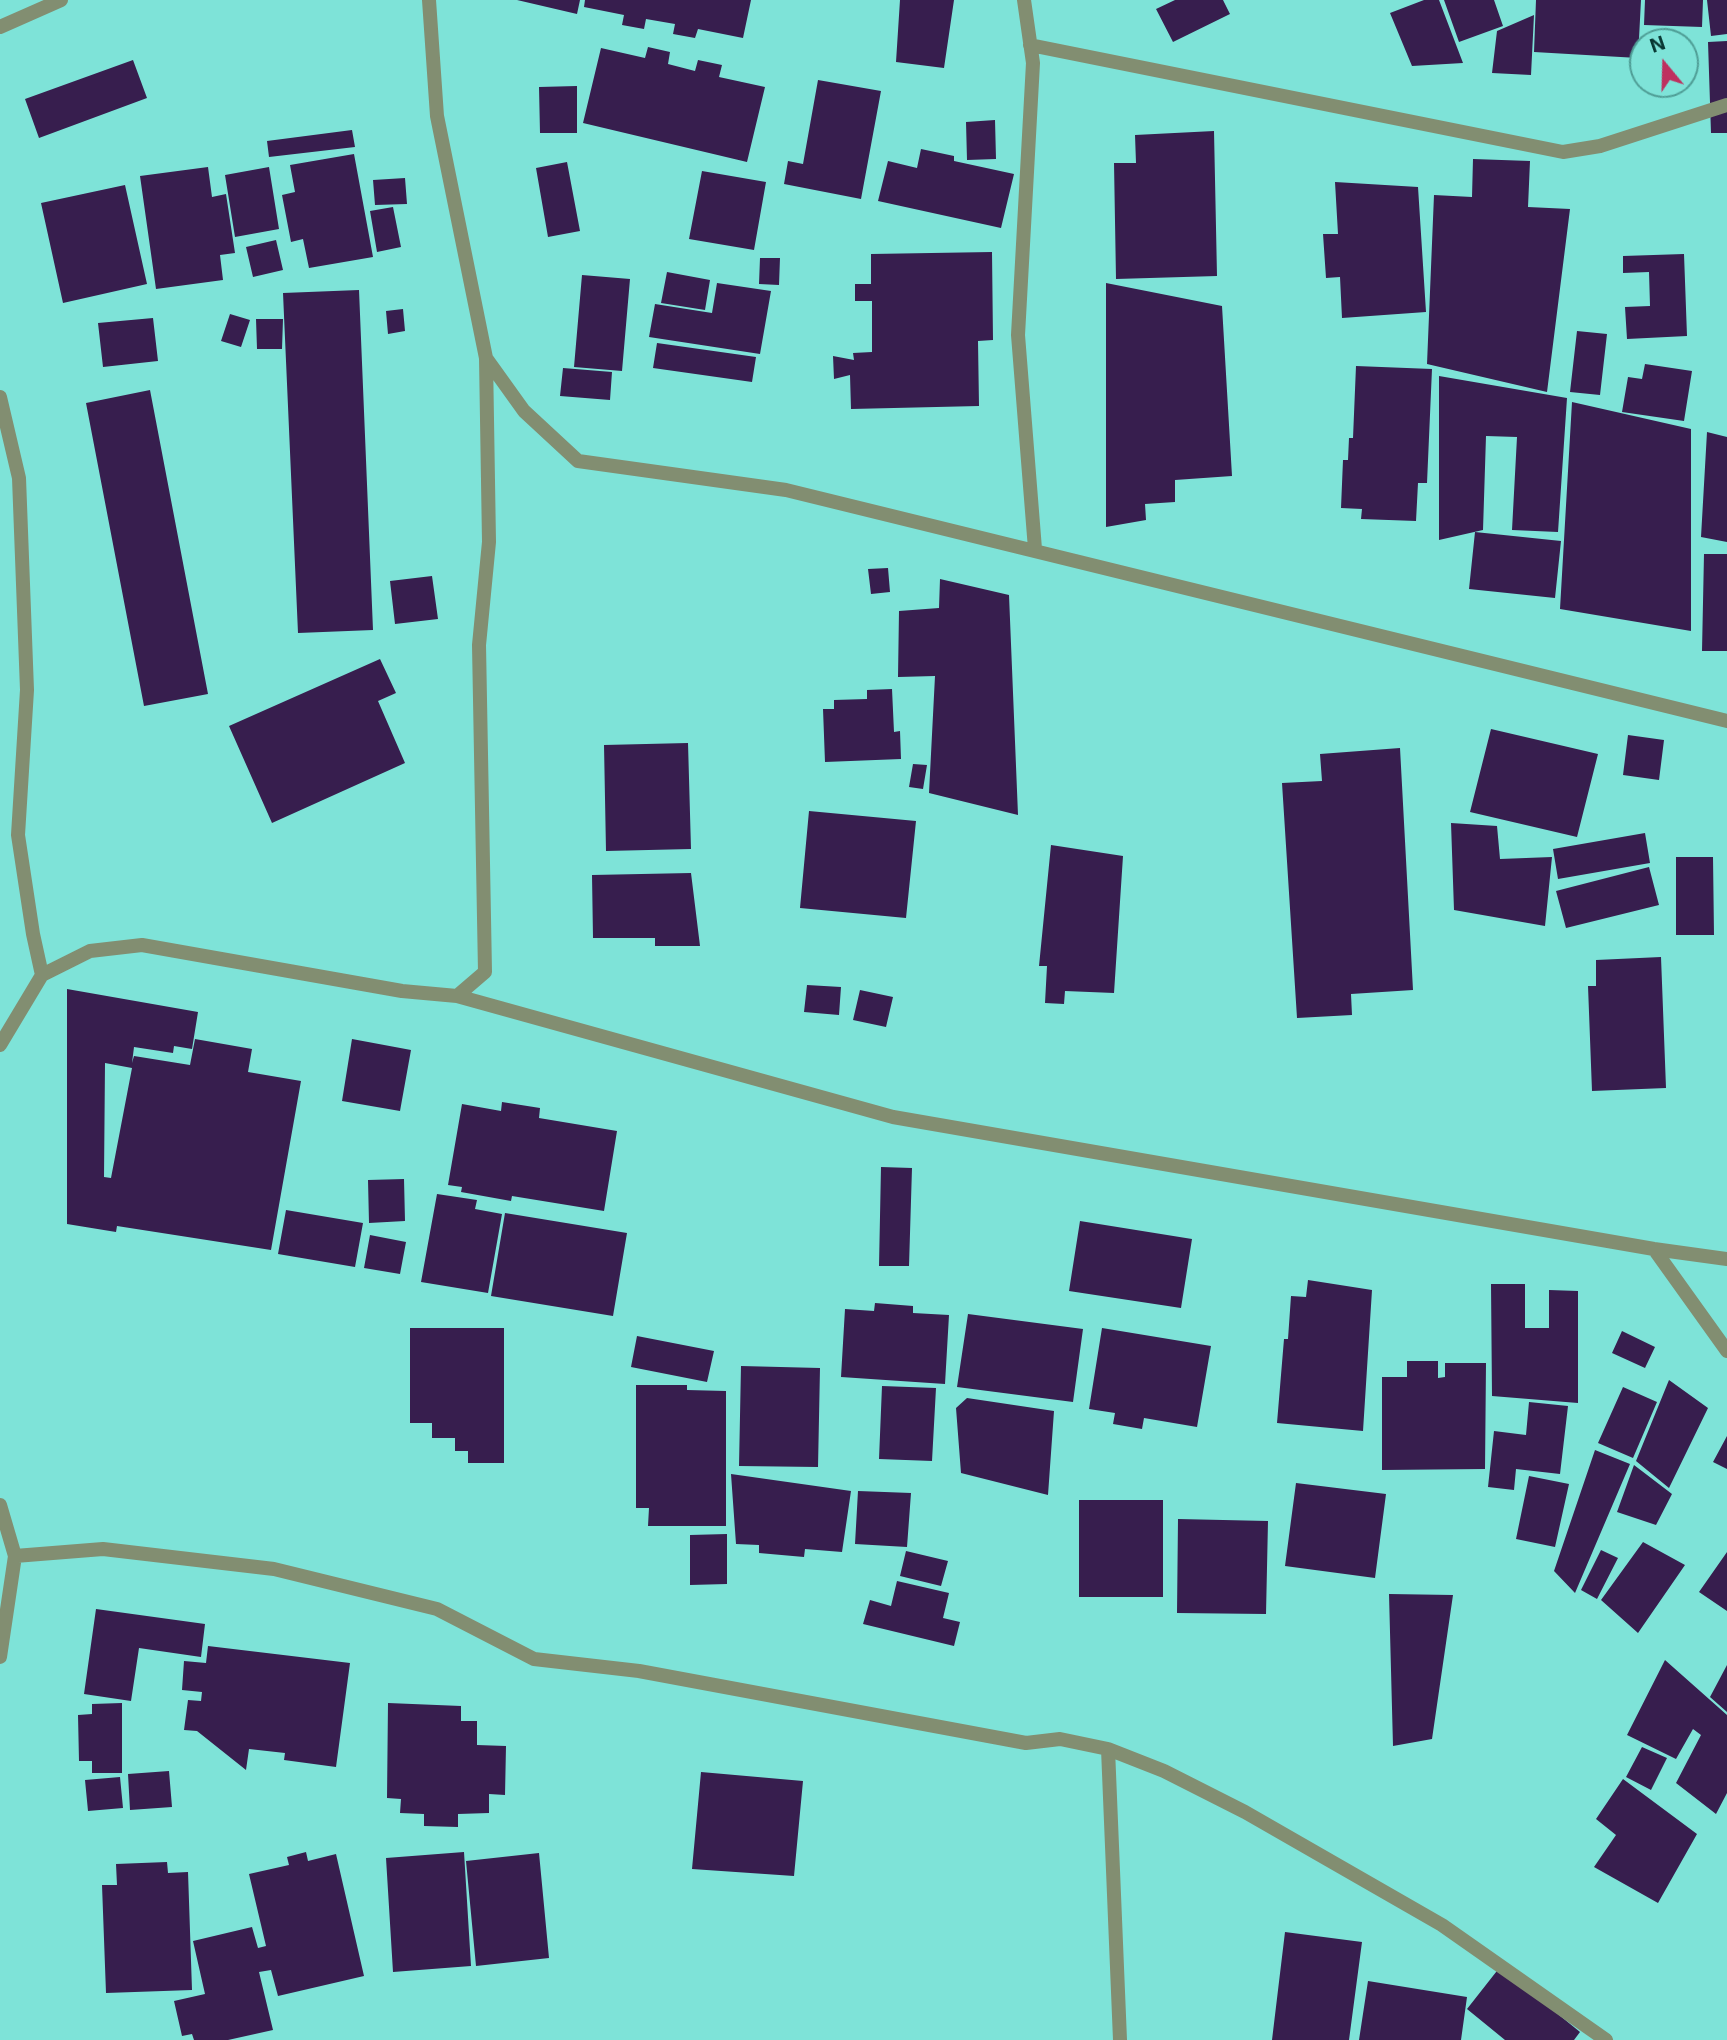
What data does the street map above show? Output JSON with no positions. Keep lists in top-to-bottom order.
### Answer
{
  "north": "top"
}
